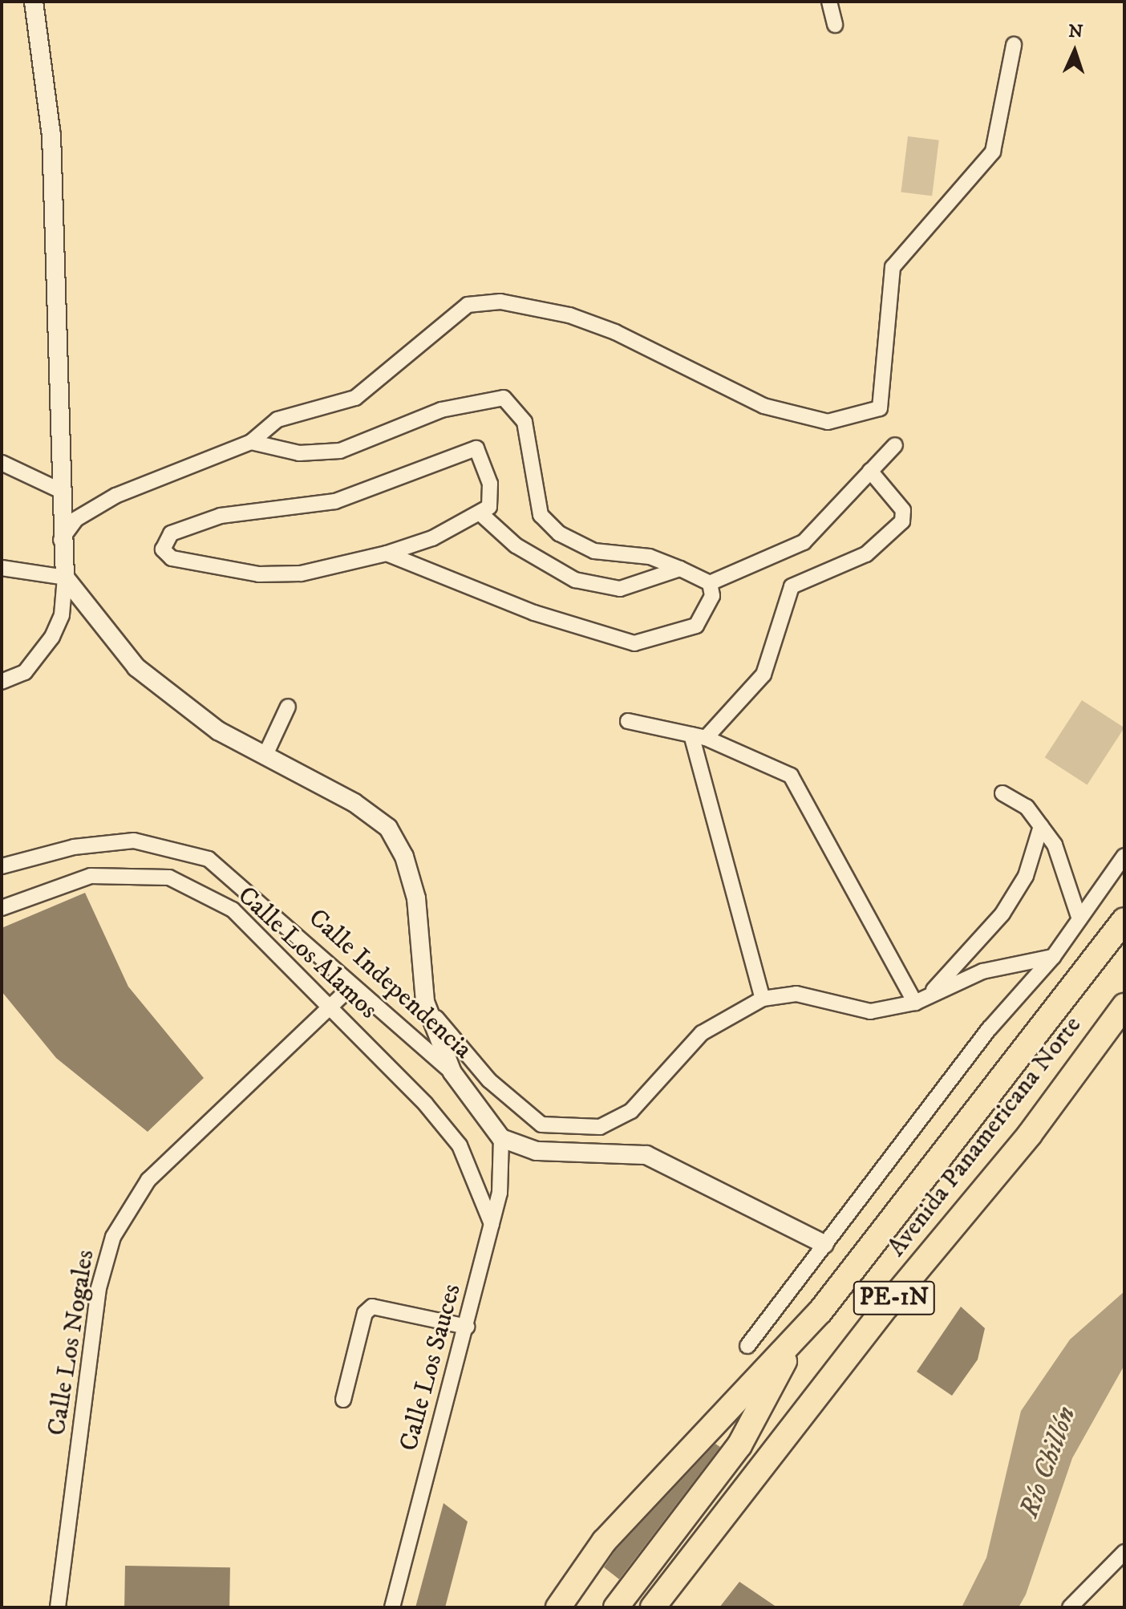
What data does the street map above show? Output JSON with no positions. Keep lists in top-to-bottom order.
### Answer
{
  "streets": {
    "highway": ["Avenida Panamericana Norte", "PE-1N"],
    "street": [
      "Calle Los Alamos",
      "Calle Independencia",
      "Calle Los Nogales",
      "Calle Los Sauces"
    ]
  },
  "crossings": [
    ["Calle Los Alamos", "Calle Los Nogales"],
    ["Calle Los Alamos", "Calle Los Sauces"],
    ["Calle Independencia", "Calle Los Nogales"],
    ["Calle Independencia", "Calle Los Sauces"]
  ],
  "water": ["Río Chillón"],
  "north": "top"
}
